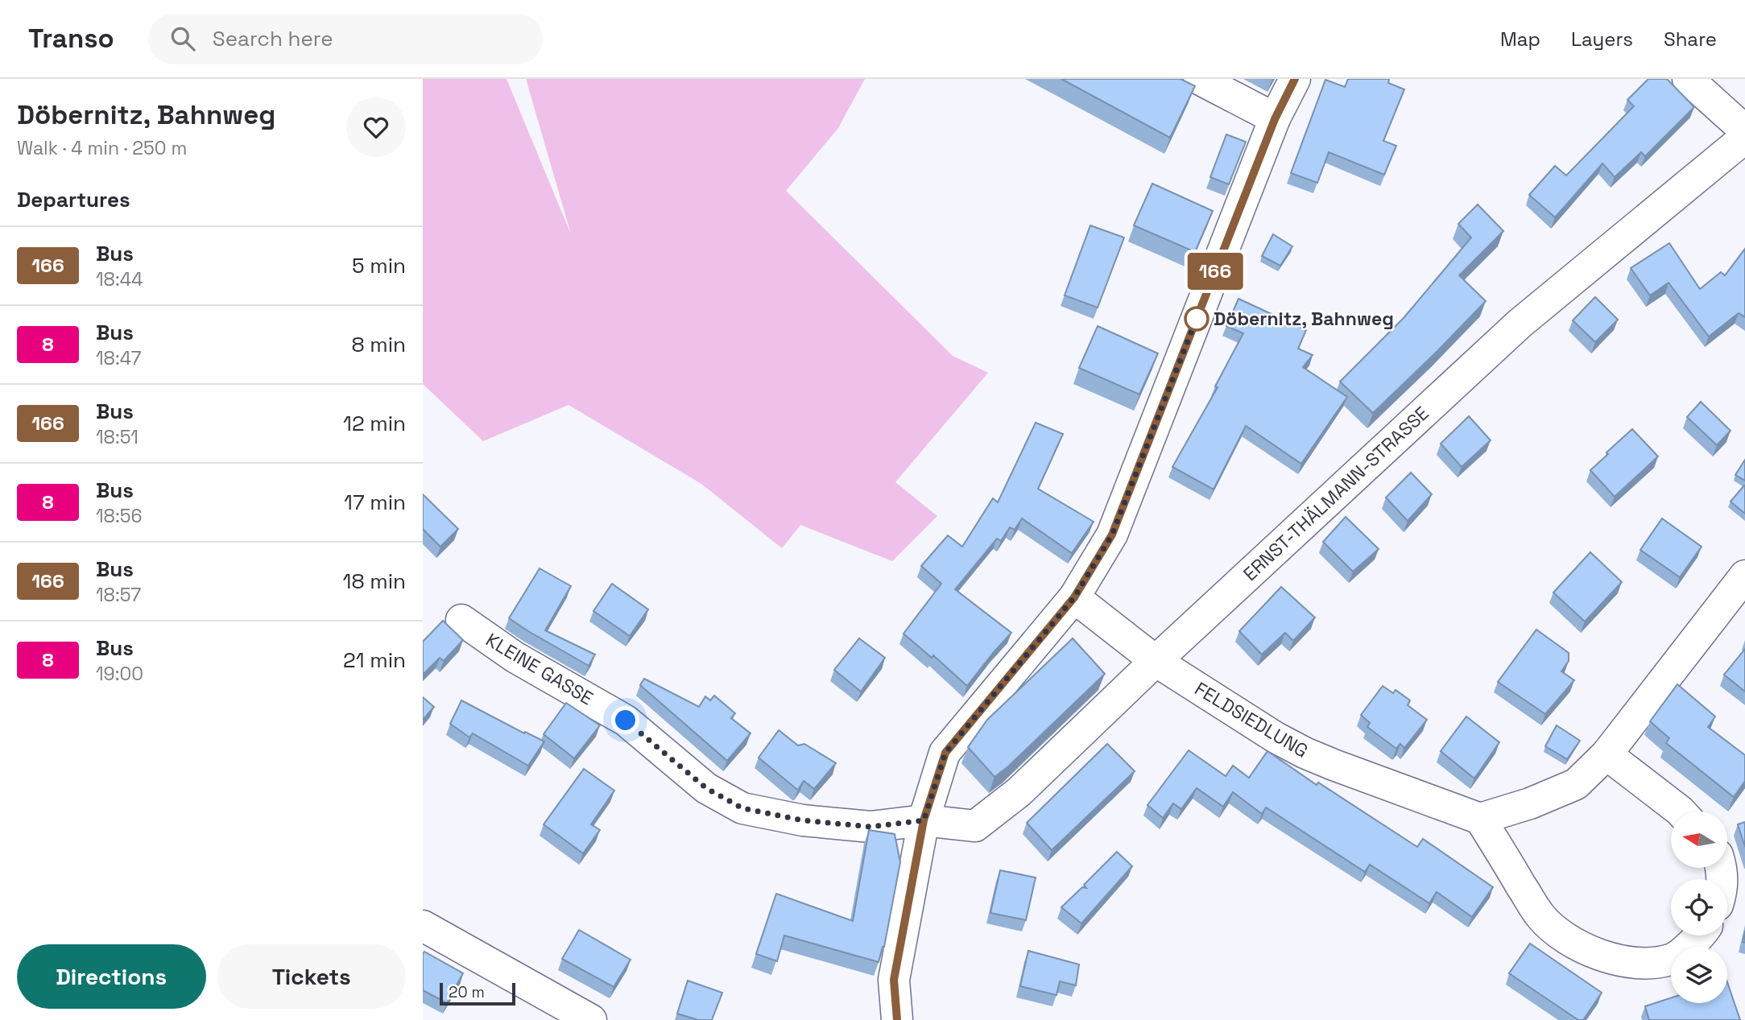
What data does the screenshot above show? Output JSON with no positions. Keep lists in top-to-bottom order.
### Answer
{
  "streets": {
    "street": ["ERNST-THÄLMANN-STRASSE", "KLEINE GASSE", "FELDSIEDLUNG"]
  },
  "crossings": [
    ["ERNST-THÄLMANN-STRASSE", "KLEINE GASSE"],
    ["ERNST-THÄLMANN-STRASSE", "FELDSIEDLUNG"]
  ],
  "places": ["Döbernitz, Bahnweg"],
  "lines": ["bus line 166"],
  "scale_bar": "20 m",
  "north": "left",
  "page": {
    "header": "Transo",
    "search": "Search here",
    "nav": ["Map", "Layers", "Share"],
    "heading": [
      ["Döbernitz, Bahnweg", "Walk · 4 min · 250 m"],
      "Departures"
    ],
    "on_map": "166",
    "list": [
      {
        "mark": "166",
        "name": "Bus",
        "note": "18:44",
        "value": "5 min"
      },
      {
        "mark": "8",
        "name": "Bus",
        "note": "18:47",
        "value": "8 min"
      },
      {
        "mark": "166",
        "name": "Bus",
        "note": "18:51",
        "value": "12 min"
      },
      {
        "mark": "8",
        "name": "Bus",
        "note": "18:56",
        "value": "17 min"
      },
      {
        "mark": "166",
        "name": "Bus",
        "note": "18:57",
        "value": "18 min"
      },
      {
        "mark": "8",
        "name": "Bus",
        "note": "19:00",
        "value": "21 min"
      }
    ],
    "buttons": ["Directions", "Tickets"],
    "scale": "20 m"
  }
}
